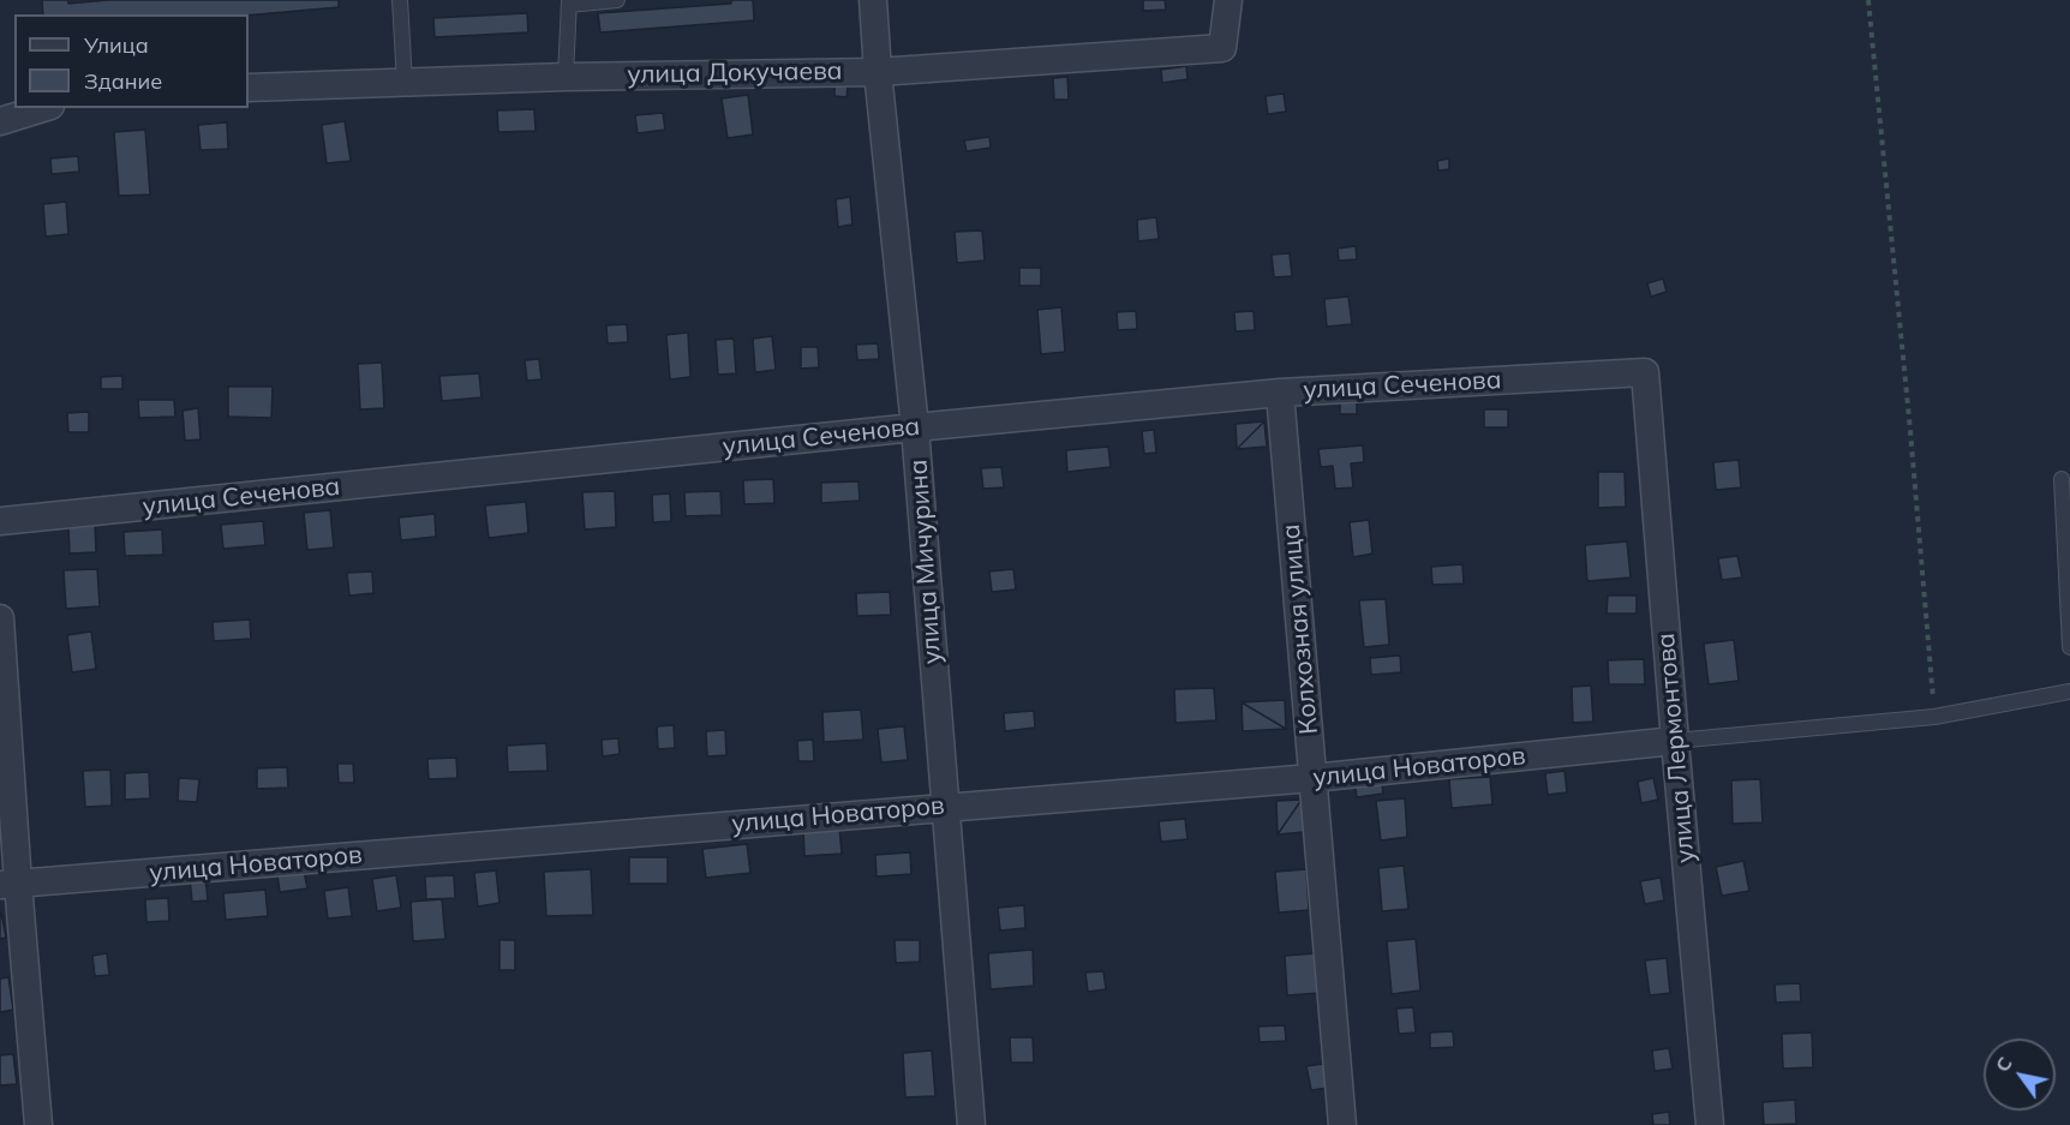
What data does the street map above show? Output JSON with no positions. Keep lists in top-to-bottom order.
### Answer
{
  "streets": {
    "street": [
      "улица Докучаева",
      "улица Сеченова",
      "улица Мичурина",
      "Колхозная улица",
      "улица Лермонтова",
      "улица Новаторов"
    ]
  },
  "crossings": [
    ["улица Докучаева", "улица Мичурина"],
    ["улица Сеченова", "улица Мичурина"],
    ["улица Сеченова", "Колхозная улица"],
    ["улица Сеченова", "улица Лермонтова"],
    ["улица Мичурина", "улица Новаторов"],
    ["Колхозная улица", "улица Новаторов"],
    ["улица Лермонтова", "улица Новаторов"]
  ],
  "legend": ["Улица", "Здание"],
  "north": "top left"
}
